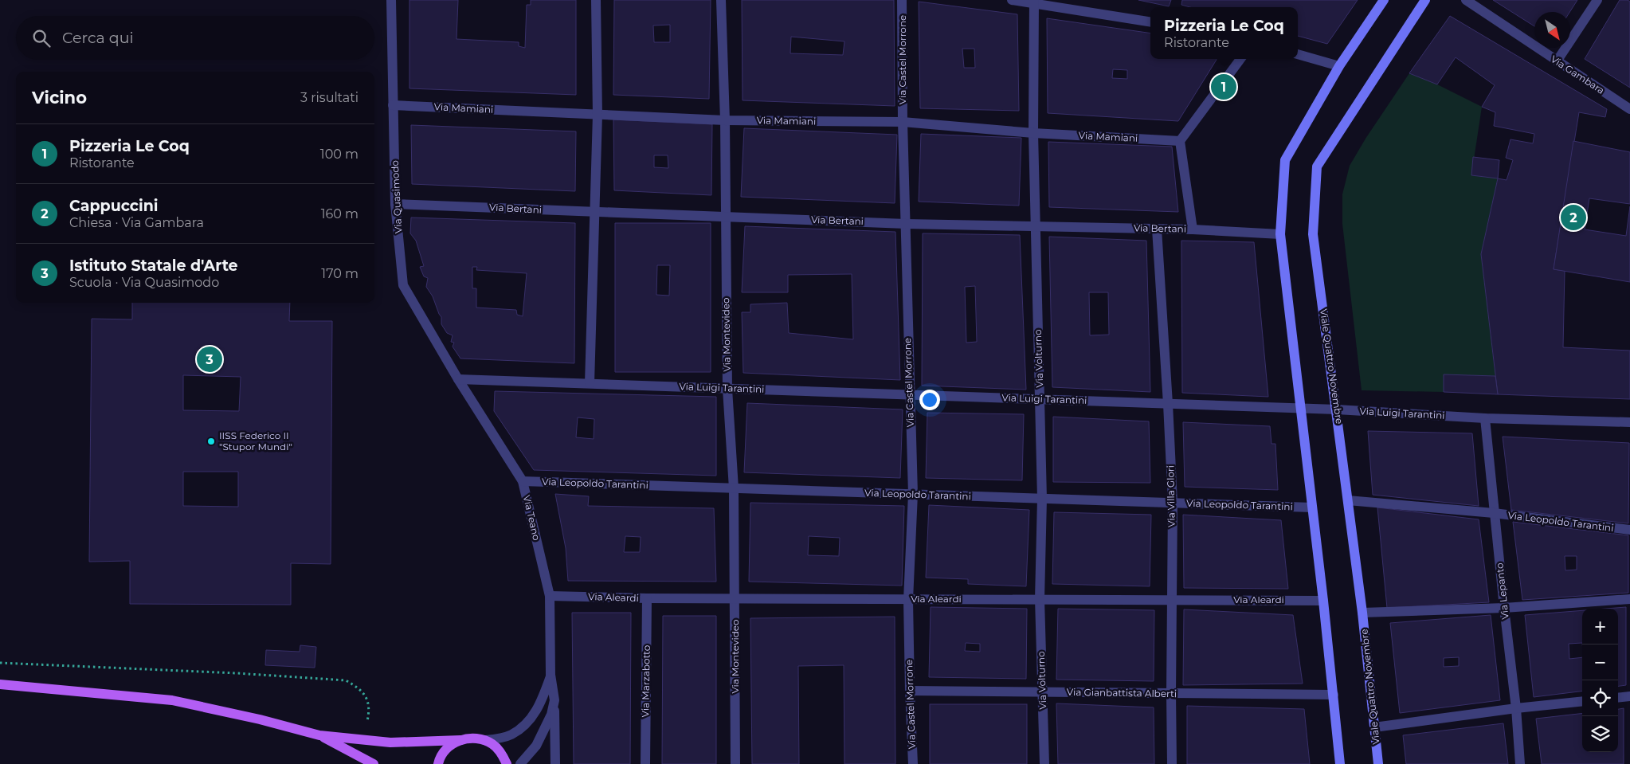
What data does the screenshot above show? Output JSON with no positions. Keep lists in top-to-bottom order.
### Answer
{
  "streets": {
    "main road": ["Viale Quattro Novembre"],
    "street": [
      "Via Castel Morrone",
      "Via Gambara",
      "Via Mamiani",
      "Via Quasimodo",
      "Via Bertani",
      "Via Montevideo",
      "Via Volturno",
      "Via Luigi Tarantini",
      "Via Leopoldo Tarantini",
      "Via Villa Glori",
      "Via Teano",
      "Via Lepanto",
      "Via Aleardi",
      "Via Marzabotto",
      "Via Gianbattista Alberti"
    ]
  },
  "crossings": [
    ["Via Castel Morrone", "Via Mamiani"],
    ["Via Castel Morrone", "Via Bertani"],
    ["Via Castel Morrone", "Via Luigi Tarantini"],
    ["Via Castel Morrone", "Via Leopoldo Tarantini"],
    ["Via Castel Morrone", "Via Aleardi"],
    ["Via Castel Morrone", "Via Gianbattista Alberti"],
    ["Via Mamiani", "Via Quasimodo"],
    ["Via Mamiani", "Via Montevideo"],
    ["Via Mamiani", "Via Volturno"],
    ["Via Quasimodo", "Via Bertani"],
    ["Via Quasimodo", "Via Luigi Tarantini"],
    ["Via Quasimodo", "Via Teano"],
    ["Via Bertani", "Via Montevideo"],
    ["Via Bertani", "Via Volturno"],
    ["Via Bertani", "Via Villa Glori"],
    ["Via Montevideo", "Via Luigi Tarantini"],
    ["Via Montevideo", "Via Leopoldo Tarantini"],
    ["Via Montevideo", "Via Aleardi"],
    ["Via Volturno", "Via Luigi Tarantini"],
    ["Via Volturno", "Via Leopoldo Tarantini"],
    ["Via Volturno", "Via Aleardi"],
    ["Via Volturno", "Via Gianbattista Alberti"],
    ["Viale Quattro Novembre", "Via Luigi Tarantini"],
    ["Viale Quattro Novembre", "Via Leopoldo Tarantini"],
    ["Via Luigi Tarantini", "Via Villa Glori"],
    ["Via Luigi Tarantini", "Via Teano"],
    ["Via Luigi Tarantini", "Via Lepanto"],
    ["Via Leopoldo Tarantini", "Via Villa Glori"],
    ["Via Leopoldo Tarantini", "Via Teano"],
    ["Via Leopoldo Tarantini", "Via Lepanto"],
    ["Via Villa Glori", "Via Aleardi"],
    ["Via Villa Glori", "Via Gianbattista Alberti"],
    ["Via Teano", "Via Aleardi"],
    ["Via Aleardi", "Via Marzabotto"]
  ],
  "places": ["IISS Federico II \"Stupor Mundi\""],
  "north": "bottom right",
  "page": {
    "popup": ["Pizzeria Le Coq", "Ristorante"],
    "search": "Cerca qui",
    "heading": ["Vicino", "3 risultati"],
    "pins": ["1", "2", "3"],
    "list": [
      {
        "mark": "1",
        "name": "Pizzeria Le Coq",
        "note": "Ristorante",
        "value": "100 m"
      },
      {
        "mark": "2",
        "name": "Cappuccini",
        "note": "Chiesa · Via Gambara",
        "value": "160 m"
      },
      {
        "mark": "3",
        "name": "Istituto Statale d'Arte",
        "note": "Scuola · Via Quasimodo",
        "value": "170 m"
      }
    ],
    "map_buttons": ["+", "−"]
  }
}
